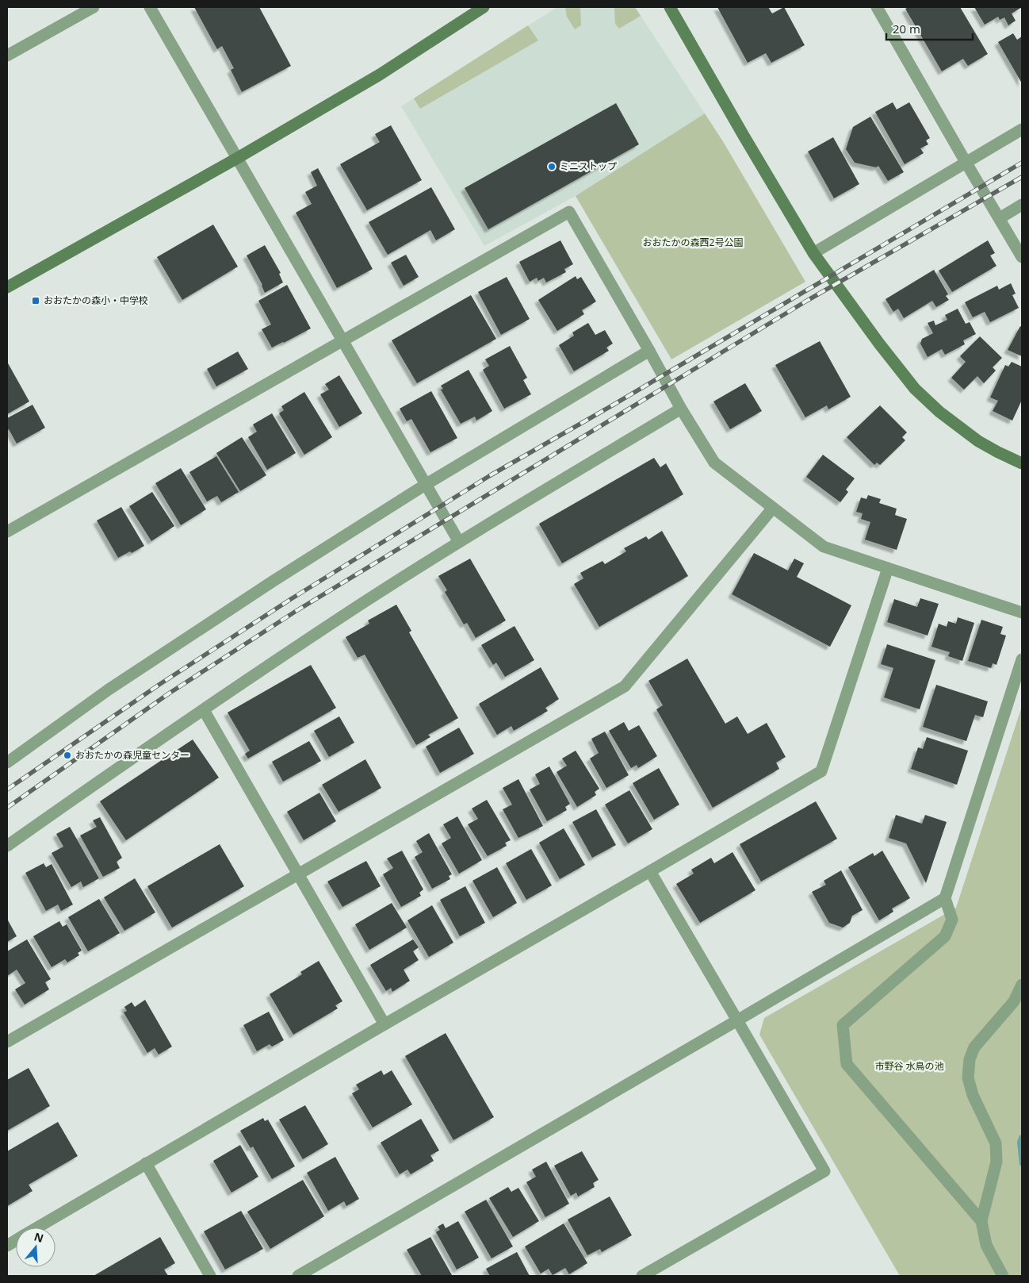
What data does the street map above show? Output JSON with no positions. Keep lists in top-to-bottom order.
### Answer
{
  "parks": ["おおたかの森西2号公園", "市野谷 水鳥の池"],
  "places": {
    "other": ["ミニストップ", "おおたかの森児童センター"],
    "transit": ["おおたかの森小・中学校"]
  },
  "scale_bar": "20 m",
  "north": "top"
}
